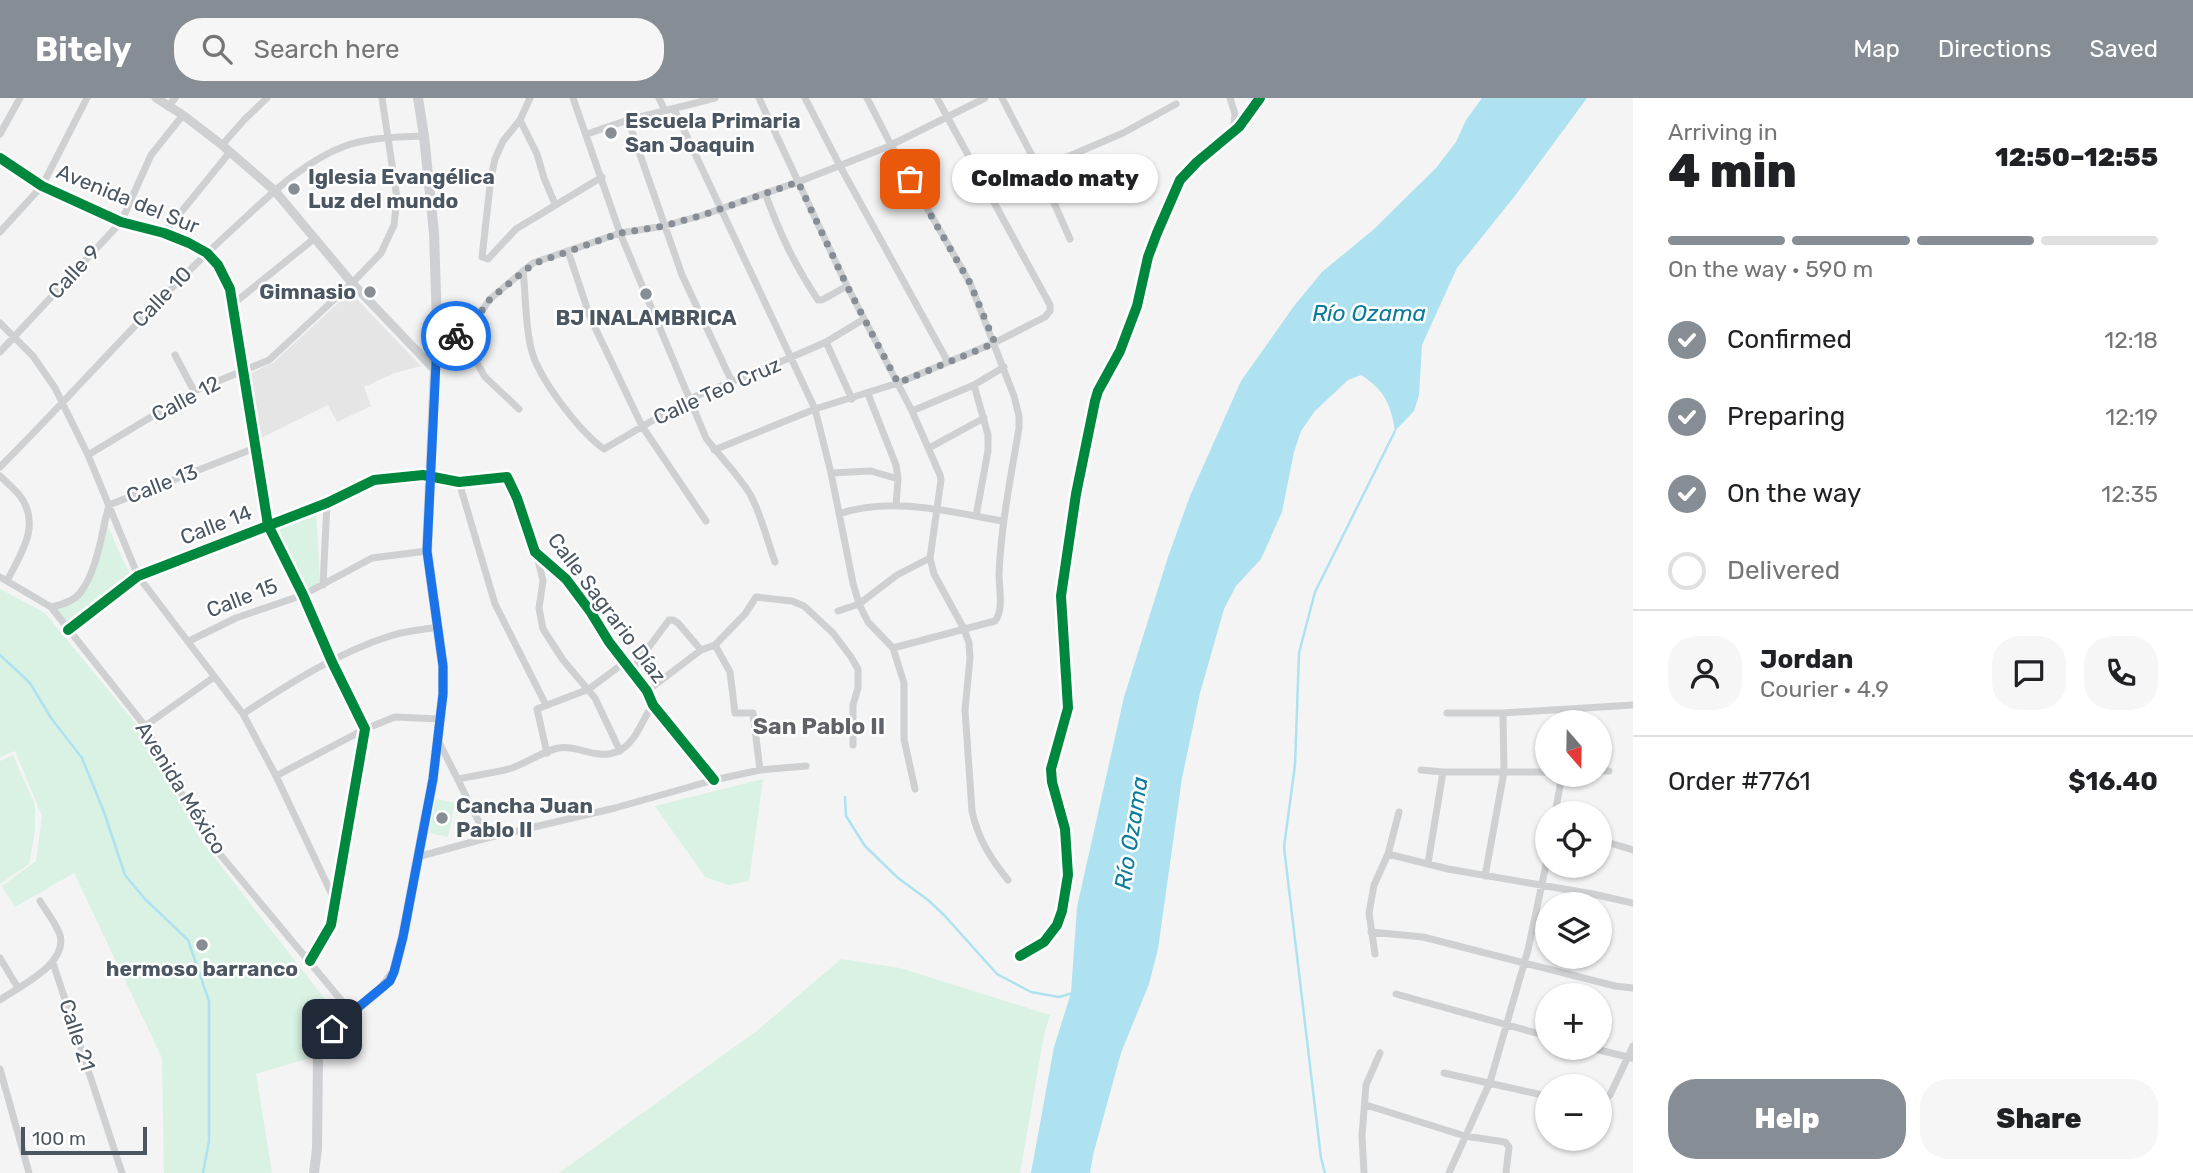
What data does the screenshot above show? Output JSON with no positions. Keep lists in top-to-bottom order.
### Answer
{
  "streets": {
    "street": [
      "Avenida del Sur",
      "Calle 9",
      "Calle 10",
      "Calle Teo Cruz",
      "Calle 12",
      "Calle 13",
      "Calle 14",
      "Calle 15",
      "Calle Sagrario Díaz",
      "Avenida México",
      "Calle 21"
    ]
  },
  "crossings": [
    ["Avenida del Sur", "Calle 9"],
    ["Avenida del Sur", "Calle 10"],
    ["Calle 10", "Calle 12"],
    ["Calle 13", "Avenida México"],
    ["Calle 14", "Calle Sagrario Díaz"],
    ["Calle 14", "Avenida México"]
  ],
  "districts": ["San Pablo II"],
  "water": ["Río Ozama"],
  "places": [
    "Escuela Primaria San Joaquin",
    "Colmado maty",
    "Iglesia Evangélica Luz del mundo",
    "Gimnasio",
    "BJ INALAMBRICA",
    "Cancha Juan Pablo II",
    "hermoso barranco"
  ],
  "scale_bar": "100 m",
  "north": "bottom",
  "page": {
    "header": "Bitely",
    "search": "Search here",
    "nav": ["Map", "Directions", "Saved"],
    "heading": ["4 min", "Arriving in", "12:50–12:55"],
    "panel": [
      "Jordan",
      "Courier · 4.9",
      "Order #7761",
      "$16.40"
    ],
    "bubble": "Colmado maty",
    "bar": "On the way · 590 m",
    "list": [
      ["Confirmed", "12:18"],
      ["Preparing", "12:19"],
      ["On the way", "12:35"],
      "Delivered"
    ],
    "map_buttons": ["+", "−"],
    "buttons": ["Help", "Share"],
    "scale": "100 m"
  }
}
